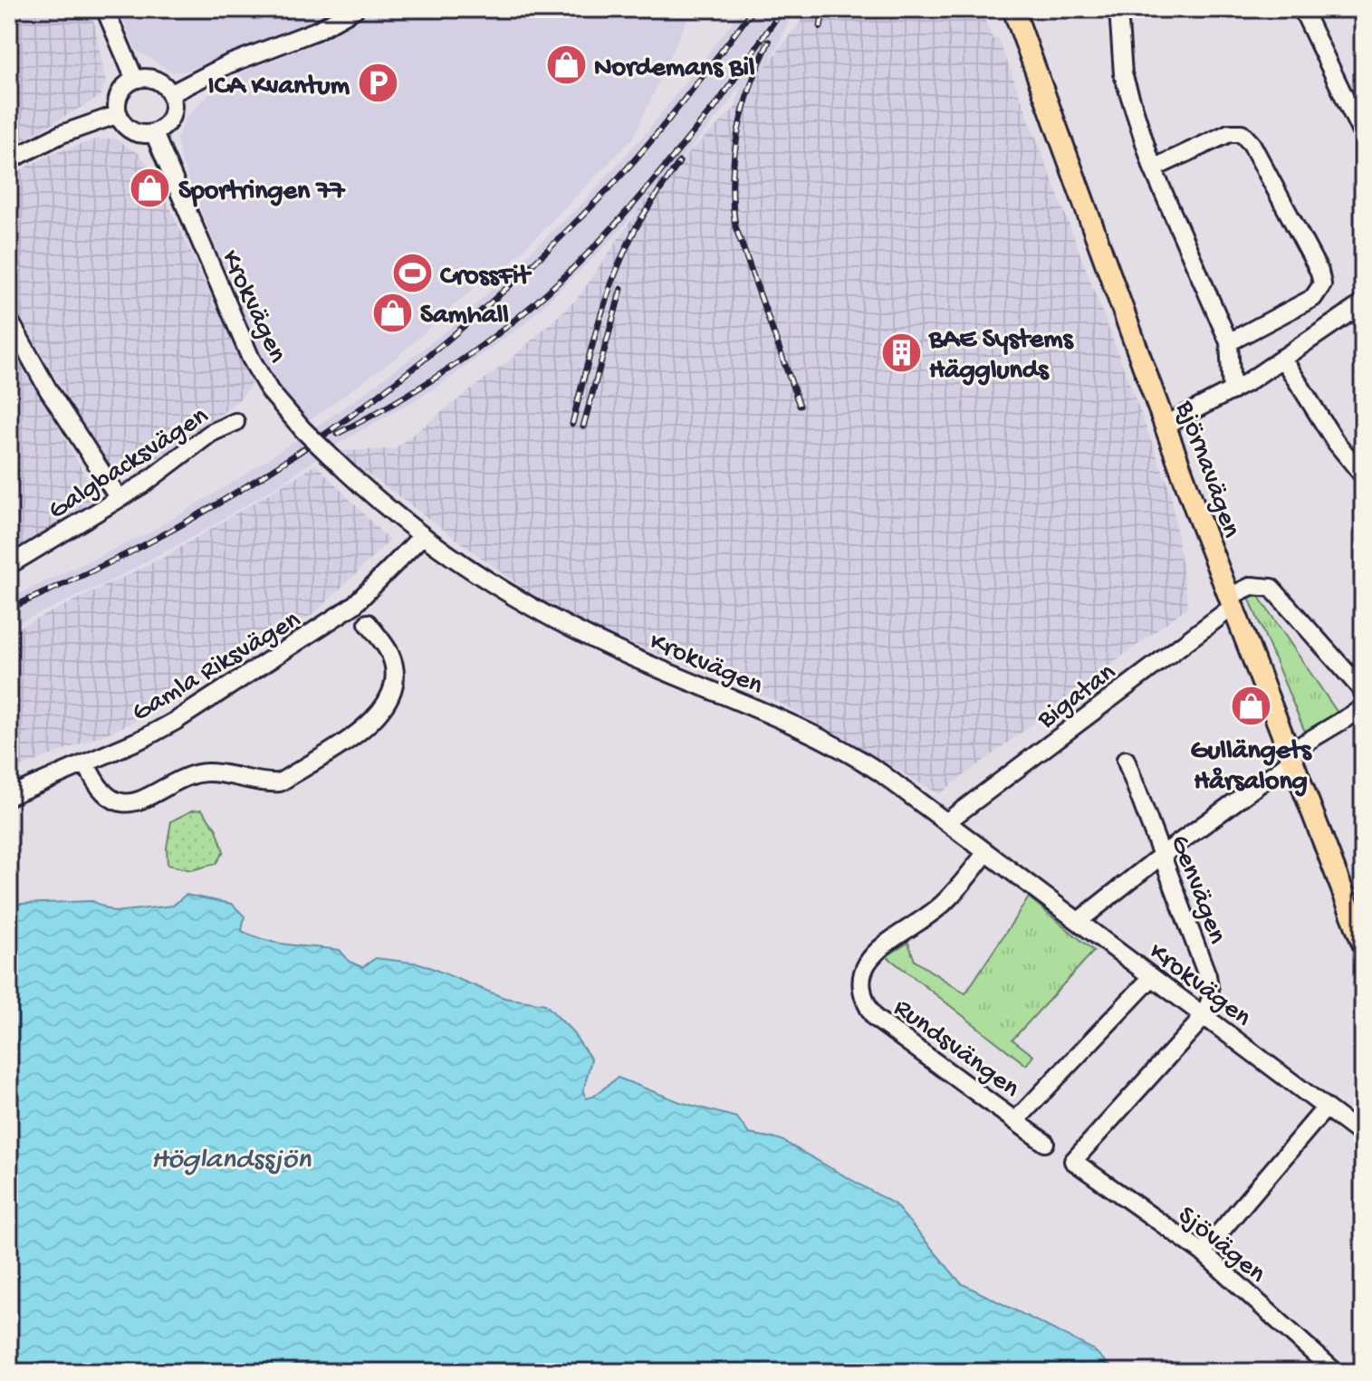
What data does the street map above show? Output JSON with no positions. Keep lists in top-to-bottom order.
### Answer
{
  "streets": {
    "main road": ["Björnavägen"],
    "street": [
      "Krokvägen",
      "Galgbacksvägen",
      "Gamla Riksvägen",
      "Bigatan",
      "Genvägen",
      "Rundsvängen",
      "Sjövägen"
    ]
  },
  "crossings": [
    ["Krokvägen", "Gamla Riksvägen"],
    ["Krokvägen", "Bigatan"],
    ["Krokvägen", "Genvägen"],
    ["Krokvägen", "Rundsvängen"],
    ["Krokvägen", "Sjövägen"],
    ["Björnavägen", "Bigatan"],
    ["Genvägen", "Sjövägen"]
  ],
  "water": ["Höglandssjön"],
  "places": {
    "shop": [
      "Nordemans Bil",
      "Sportringen 77",
      "Samhall",
      "Gullängets Hårsalong"
    ],
    "parking": ["ICA Kvantum"],
    "sports": ["CrossFit"],
    "building": ["BAE Systems Hägglunds"]
  }
}
